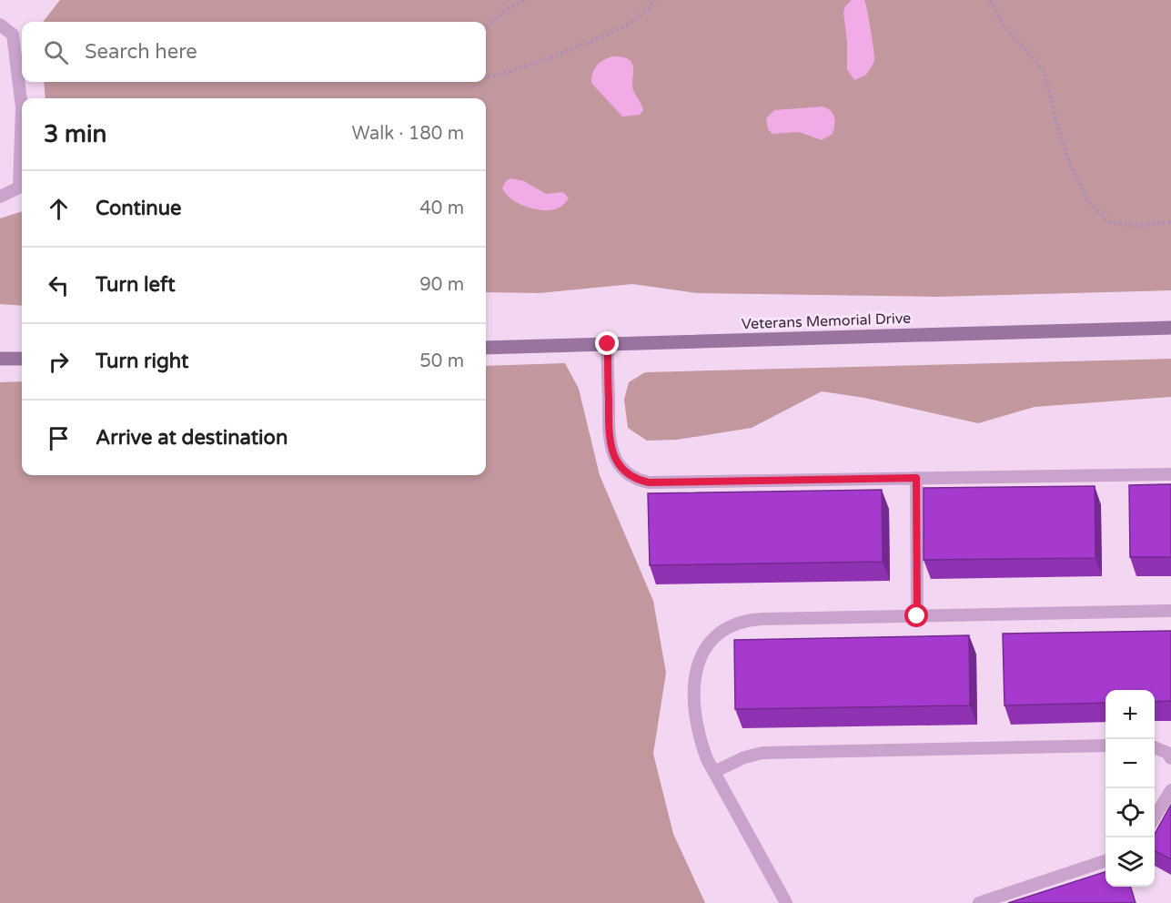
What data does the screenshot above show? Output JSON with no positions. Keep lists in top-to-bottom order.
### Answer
{
  "streets": {
    "street": ["Veterans Memorial Drive"]
  },
  "page": {
    "search": "Search here",
    "heading": ["3 min", "Walk · 180 m"],
    "list": [
      ["Continue", "40 m"],
      ["Turn left", "90 m"],
      ["Turn right", "50 m"],
      "Arrive at destination"
    ],
    "map_buttons": ["+", "−"]
  }
}
